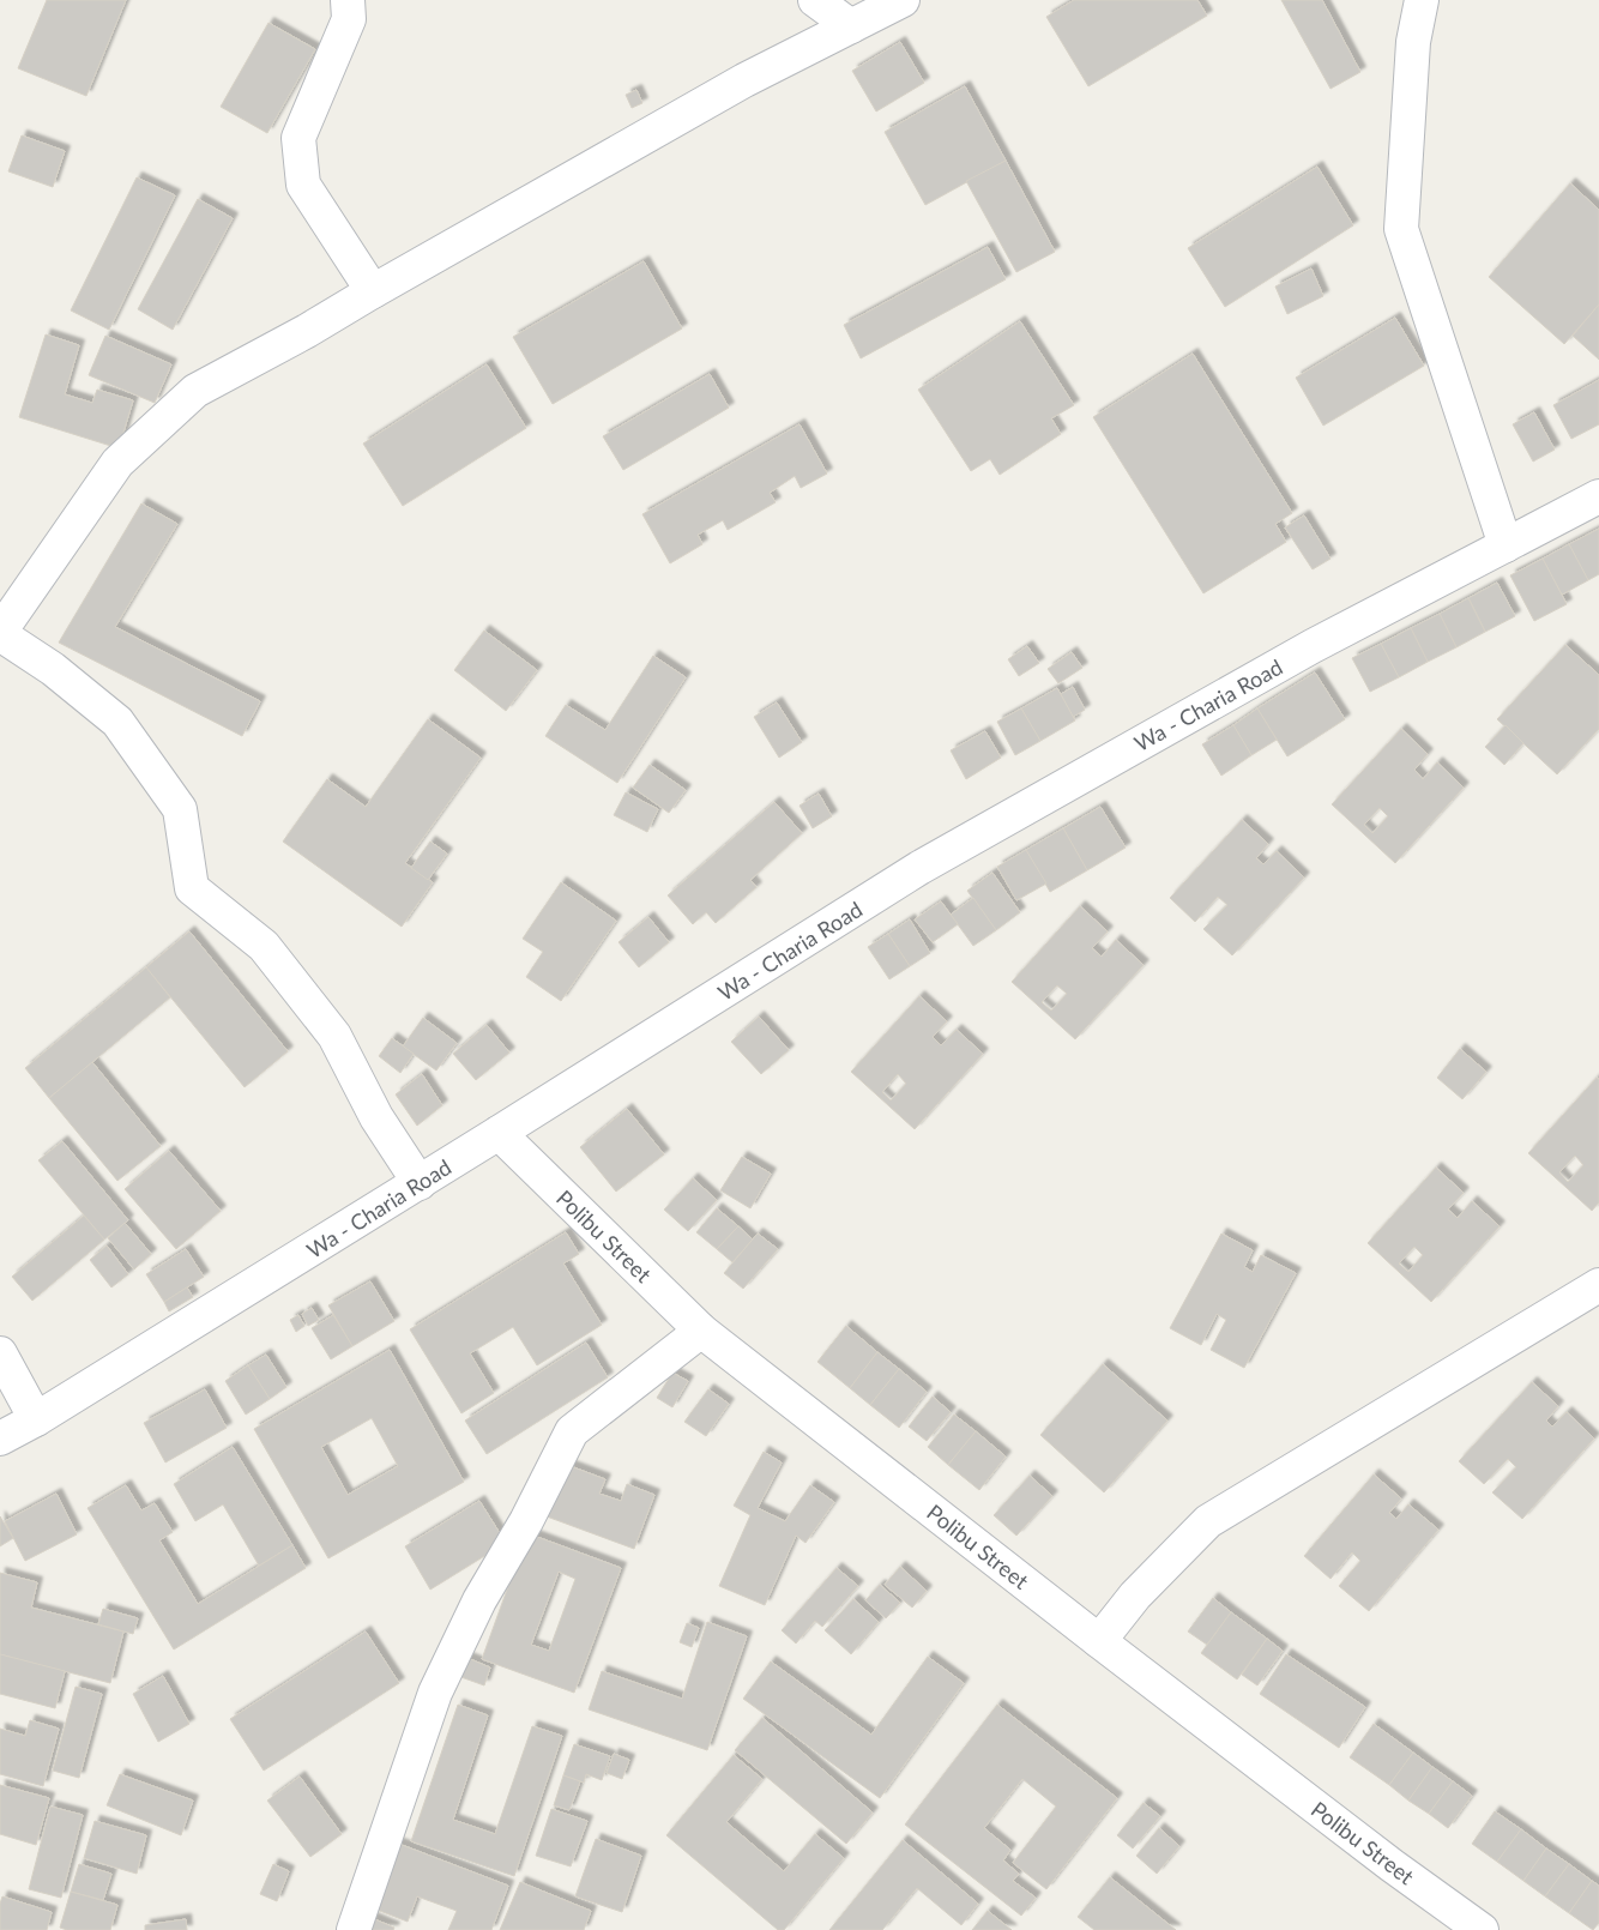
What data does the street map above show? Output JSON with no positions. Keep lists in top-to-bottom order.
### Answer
{
  "streets": {
    "street": ["Wa - Charia Road", "Polibu Street"]
  },
  "crossings": [
    ["Wa - Charia Road", "Polibu Street"]
  ]
}
